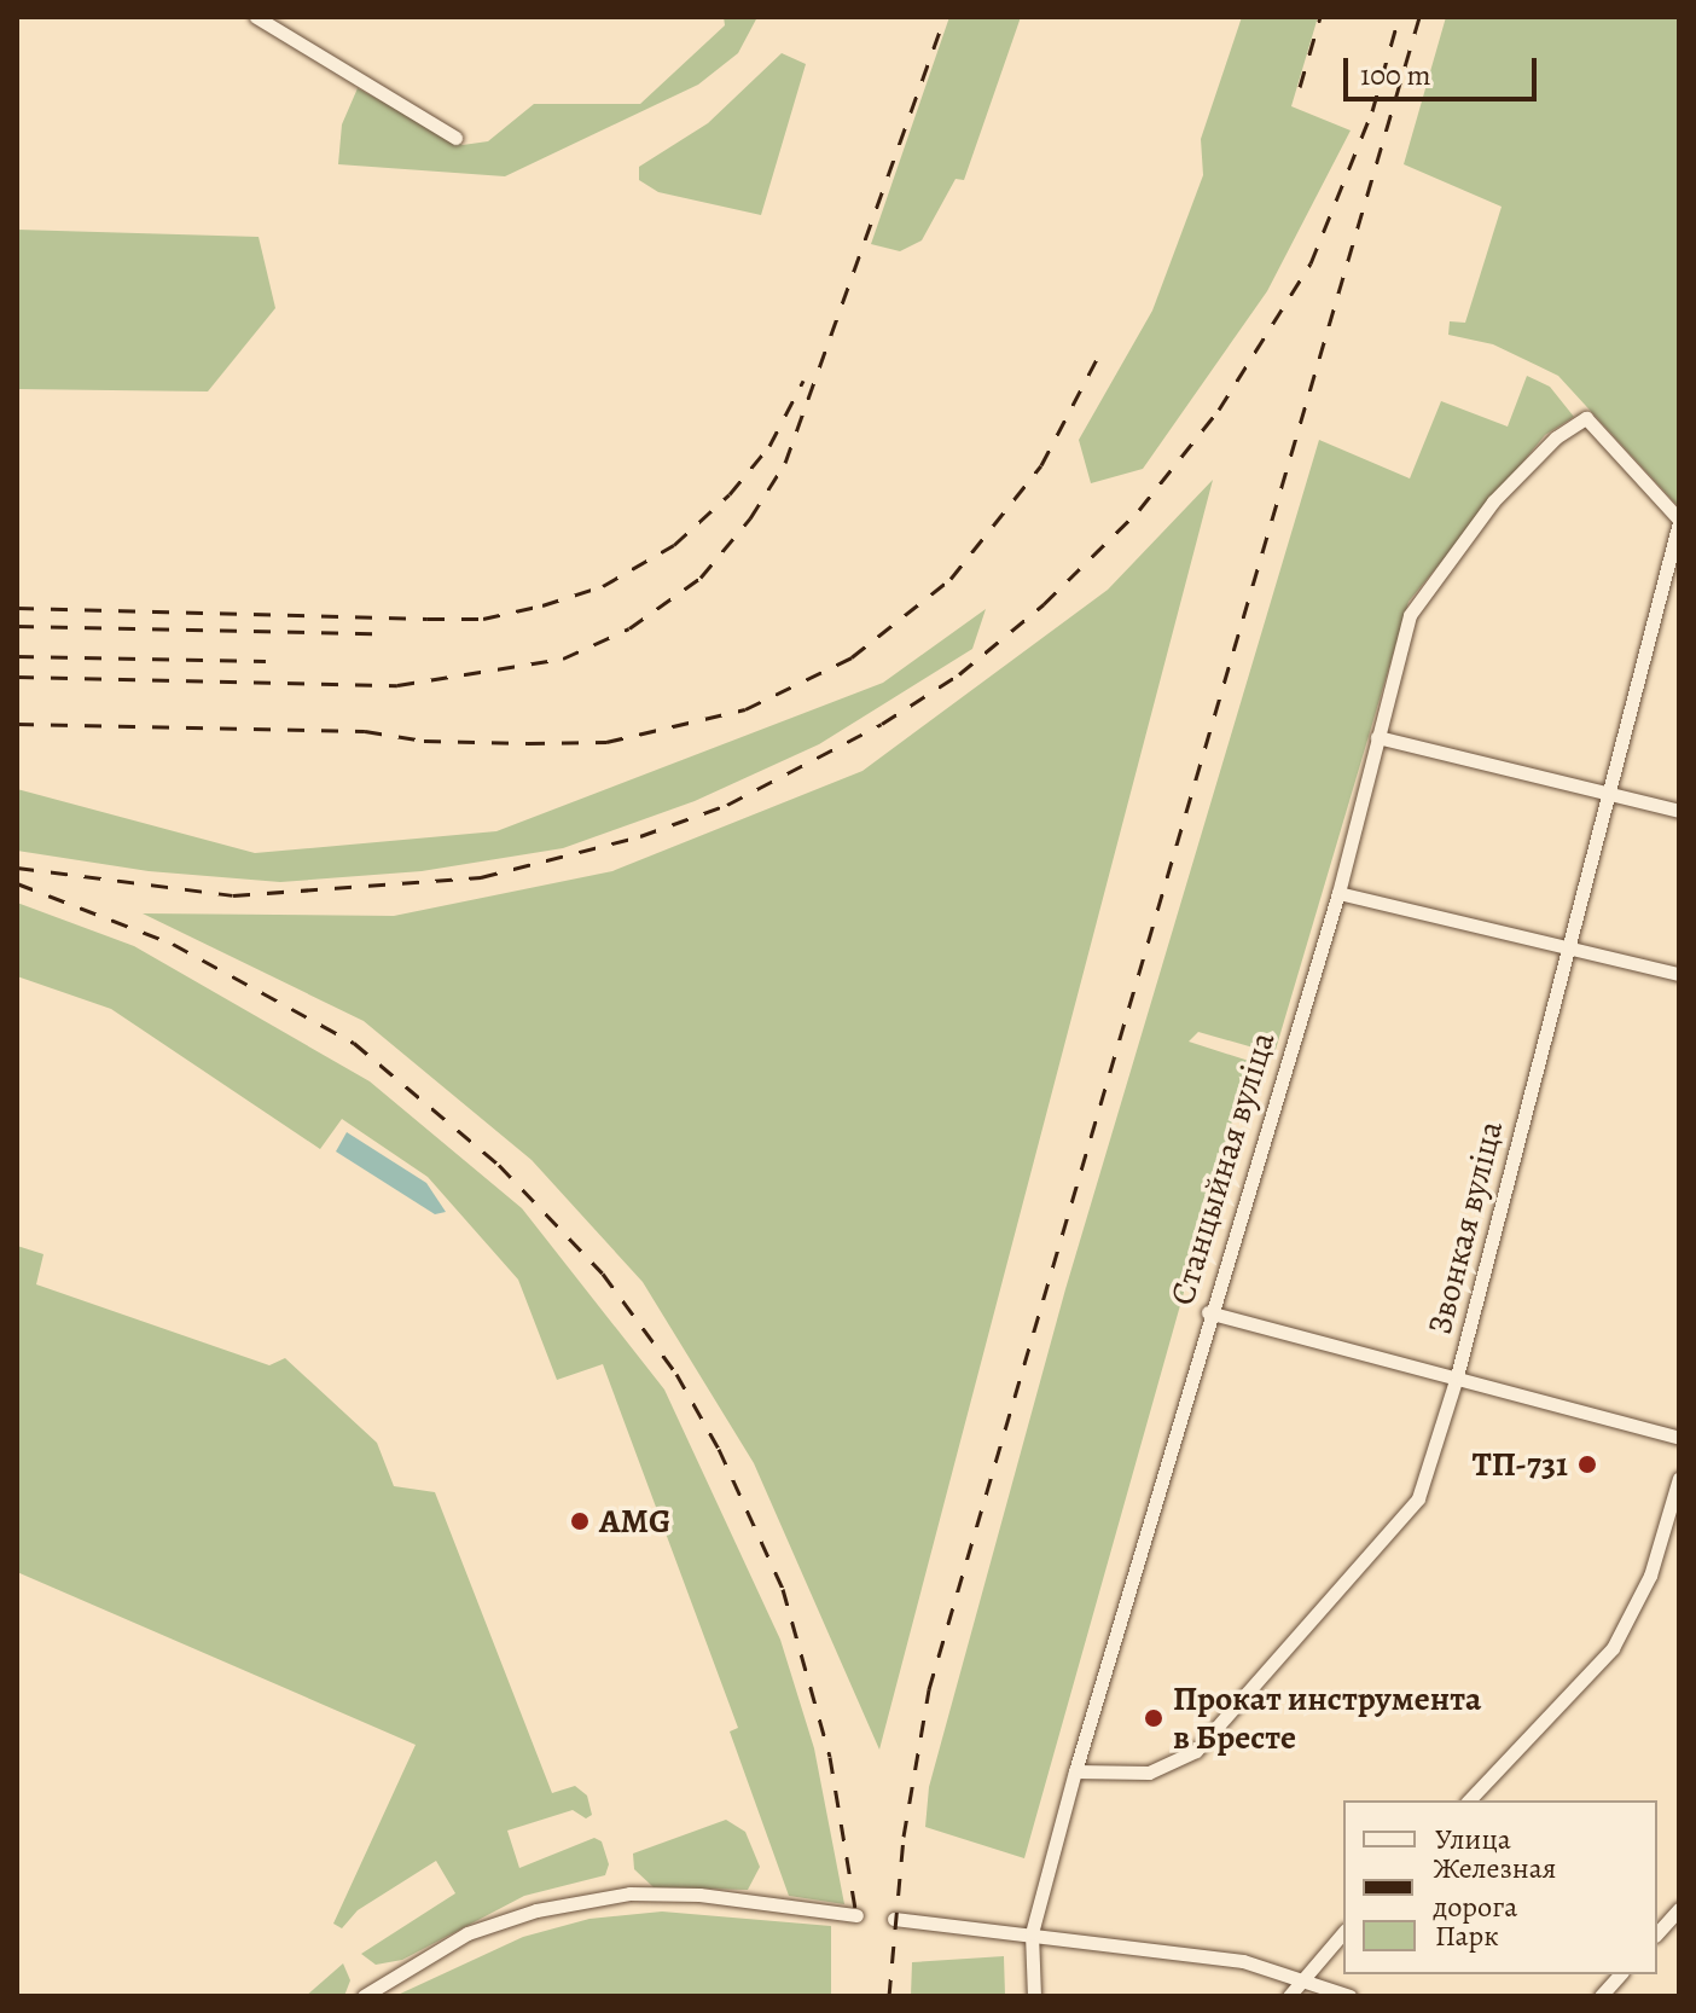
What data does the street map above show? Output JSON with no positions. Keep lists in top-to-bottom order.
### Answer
{
  "streets": {
    "street": ["Станцыйная вуліца", "Звонкая вуліца"]
  },
  "crossings": [
    ["Станцыйная вуліца", "Звонкая вуліца"]
  ],
  "places": ["ТП-731", "AMG", "Прокат инструмента в Бресте"],
  "legend": ["Улица", "Железная дорога", "Парк"],
  "scale_bar": "100 m"
}
